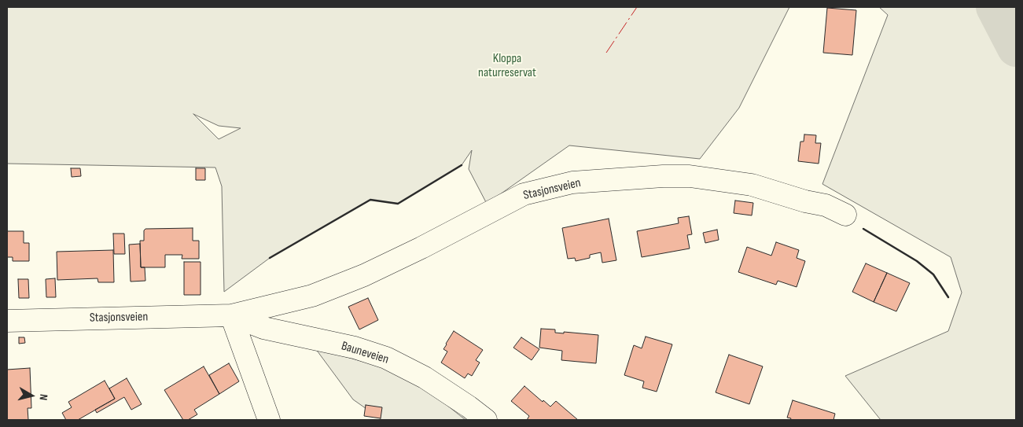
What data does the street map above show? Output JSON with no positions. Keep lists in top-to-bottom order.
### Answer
{
  "streets": {
    "street": ["Stasjonsveien", "Bauneveien"]
  },
  "crossings": [
    ["Stasjonsveien", "Bauneveien"]
  ],
  "parks": ["Kloppa naturreservat"],
  "north": "right"
}
